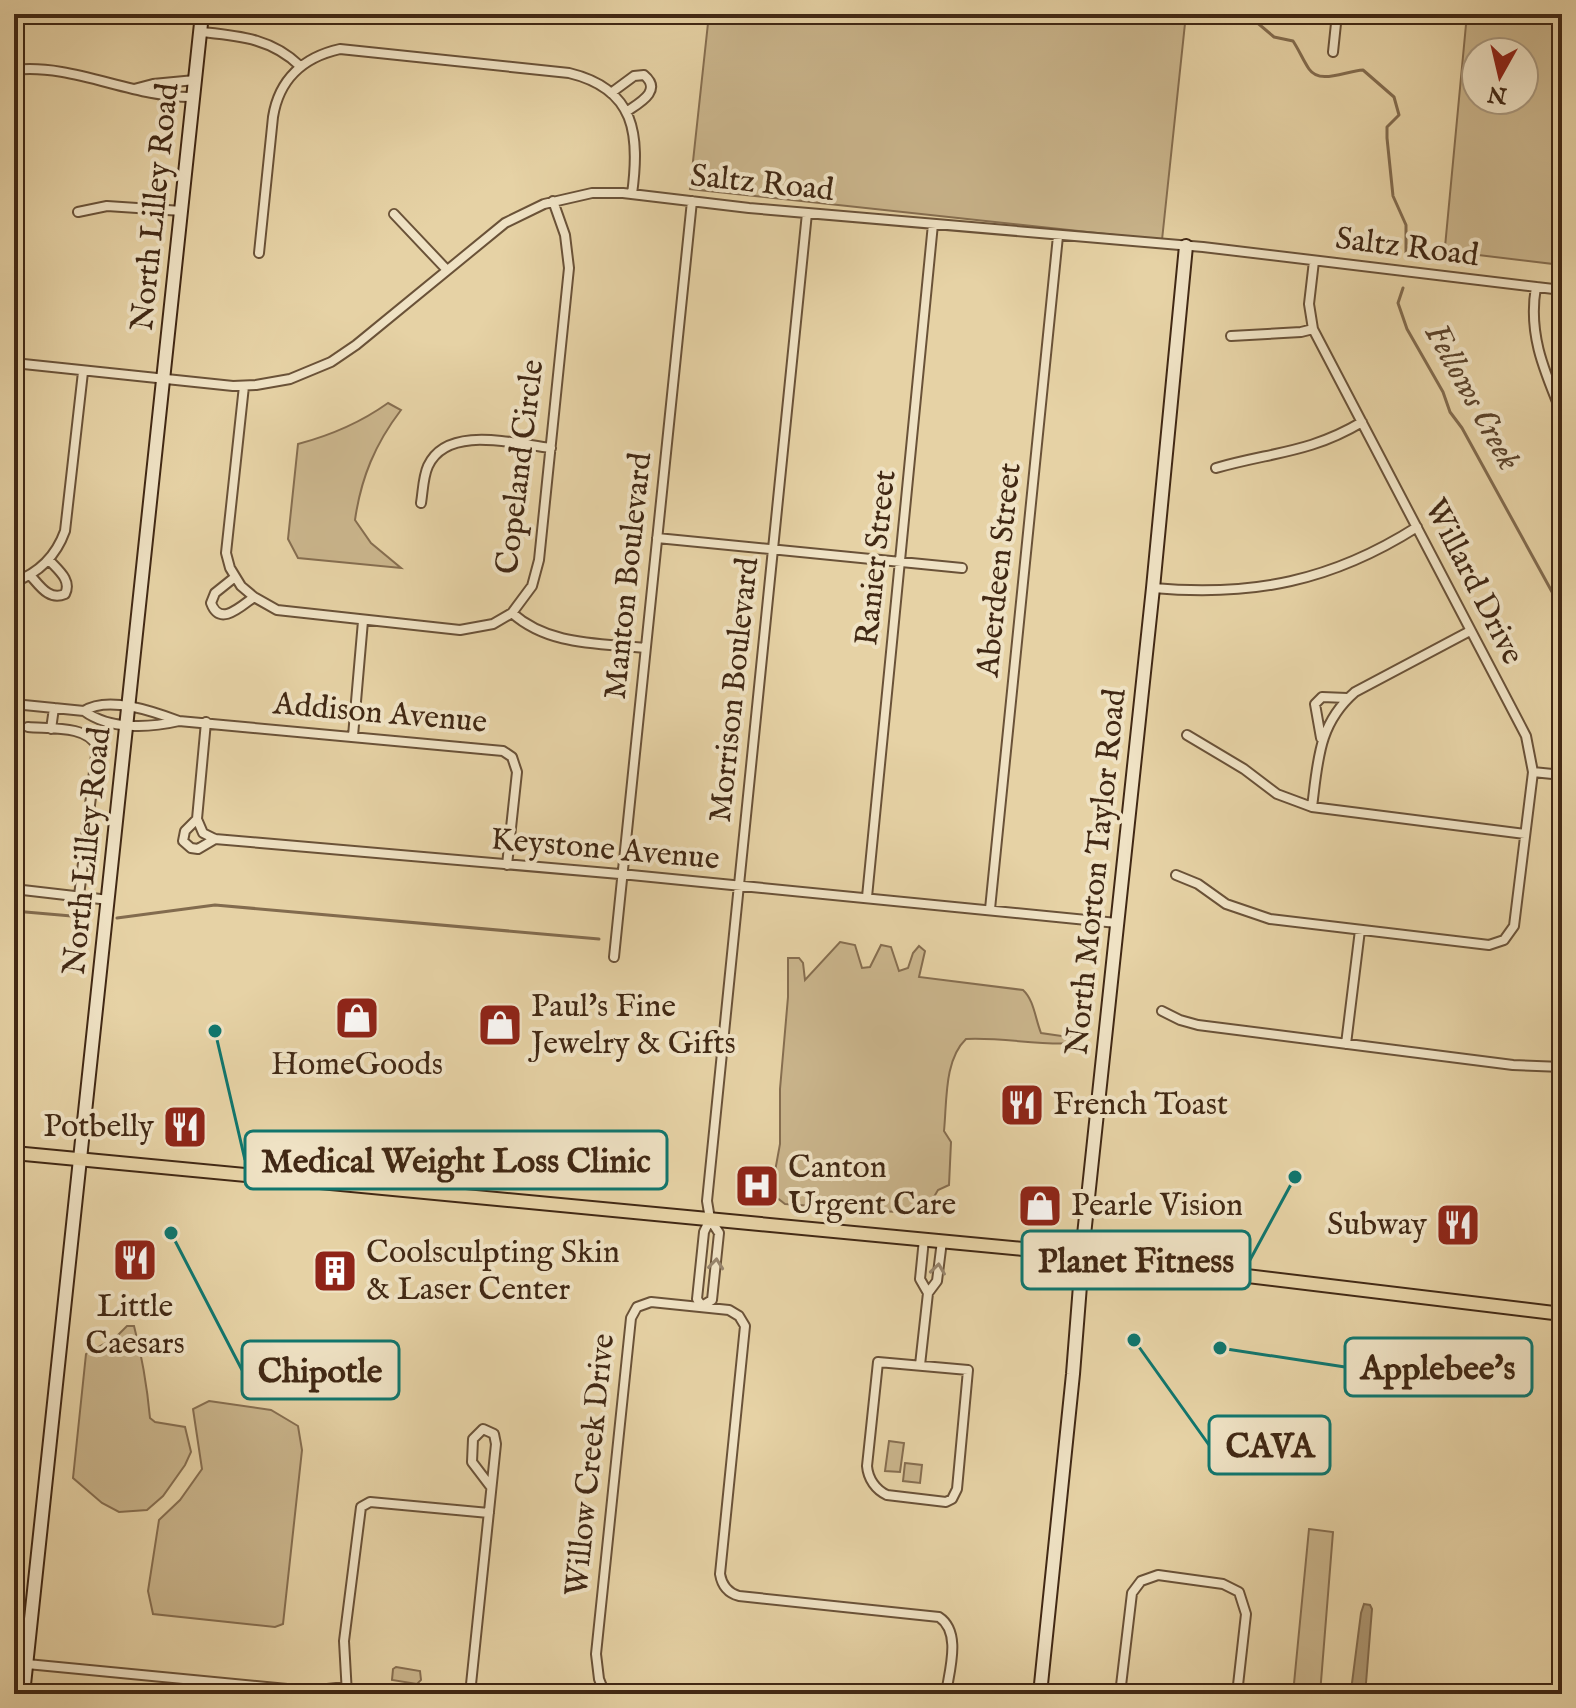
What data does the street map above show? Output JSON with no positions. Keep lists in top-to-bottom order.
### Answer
{
  "streets": {
    "street": [
      "Saltz Road",
      "North Lilley Road",
      "Copeland Circle",
      "Ranier Street",
      "Aberdeen Street",
      "Manton Boulevard",
      "Willard Drive",
      "Morrison Boulevard",
      "Addison Avenue",
      "Keystone Avenue",
      "North Morton Taylor Road",
      "Willow Creek Drive"
    ]
  },
  "crossings": [
    ["Saltz Road", "North Lilley Road"],
    ["Saltz Road", "Copeland Circle"],
    ["Saltz Road", "Ranier Street"],
    ["Saltz Road", "Aberdeen Street"],
    ["Saltz Road", "Manton Boulevard"],
    ["Saltz Road", "Willard Drive"],
    ["Saltz Road", "Morrison Boulevard"],
    ["Saltz Road", "North Morton Taylor Road"],
    ["North Lilley Road", "Addison Avenue"],
    ["Ranier Street", "Keystone Avenue"],
    ["Aberdeen Street", "Keystone Avenue"],
    ["Manton Boulevard", "Keystone Avenue"],
    ["Morrison Boulevard", "Keystone Avenue"],
    ["Addison Avenue", "Keystone Avenue"],
    ["Keystone Avenue", "North Morton Taylor Road"]
  ],
  "water": ["Fellows Creek"],
  "places": {
    "shop": ["HomeGoods", "Paul's Fine Jewelry & Gifts", "Pearle Vision"],
    "other": [
      "Medical Weight Loss Clinic",
      "Planet Fitness",
      "Chipotle",
      "CAVA",
      "Applebee's"
    ],
    "restaurant": [
      "French Toast",
      "Potbelly",
      "Subway",
      "Little Caesars"
    ],
    "hospital": ["Canton Urgent Care"],
    "building": ["Coolsculpting Skin & Laser Center"]
  },
  "north": "bottom"
}
